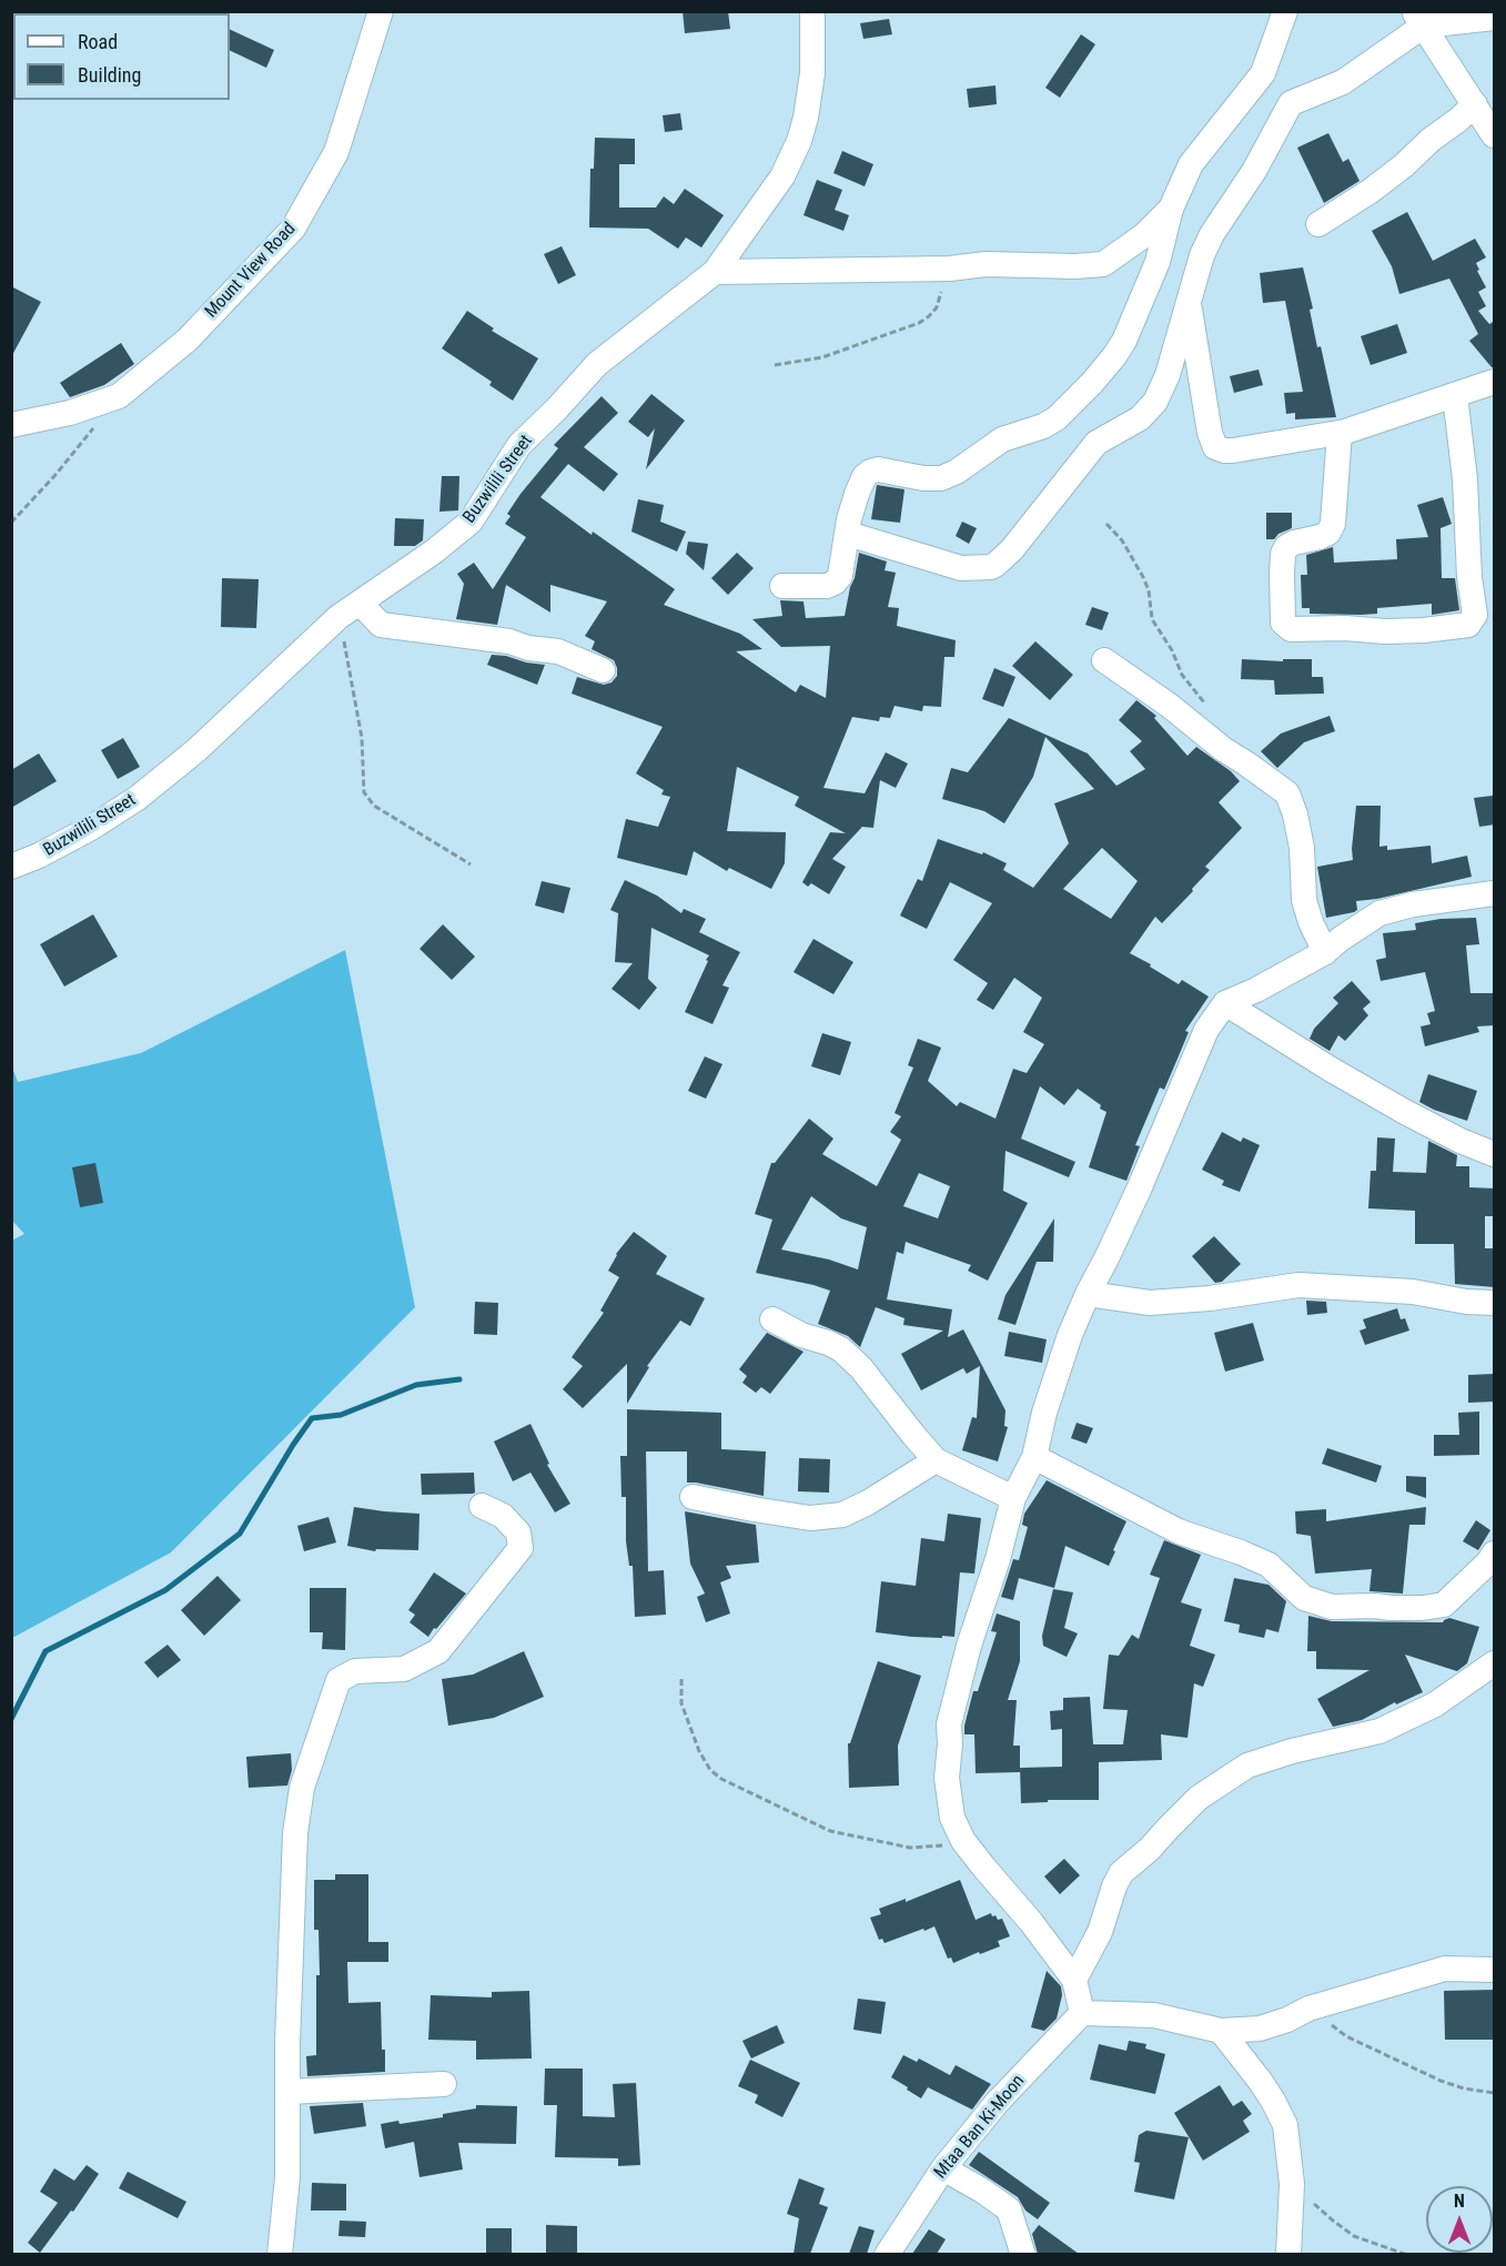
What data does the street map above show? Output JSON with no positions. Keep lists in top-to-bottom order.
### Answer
{
  "streets": {
    "street": ["Mount View Road", "Buzwilili Street", "Mtaa Ban Ki-Moon"]
  },
  "legend": ["Road", "Building"],
  "north": "top"
}
